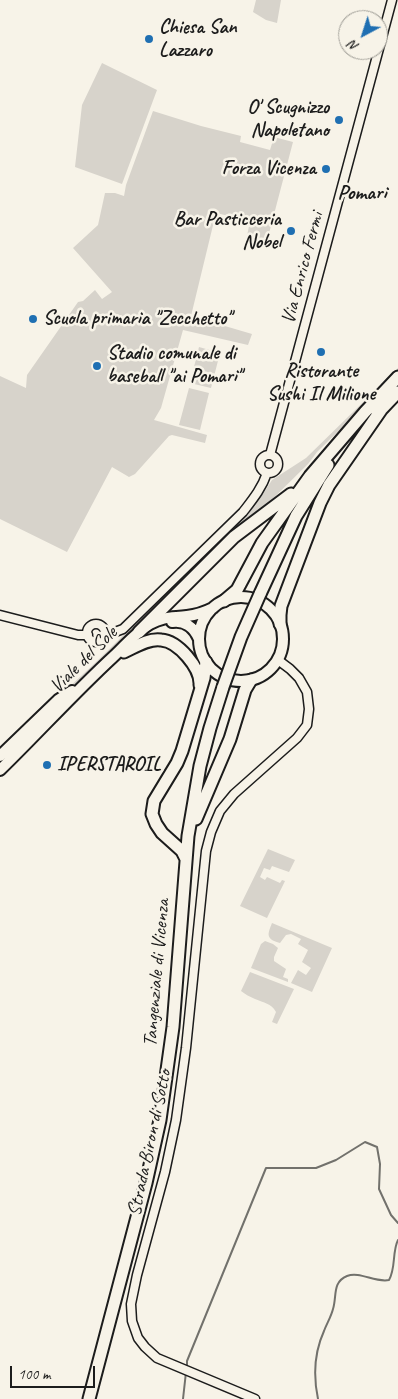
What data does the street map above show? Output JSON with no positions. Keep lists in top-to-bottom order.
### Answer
{
  "streets": {
    "highway": ["Tangenziale di Vicenza"],
    "main road": ["Viale del Sole"],
    "street": ["Via Enrico Fermi", "Strada Biron di Sotto"]
  },
  "crossings": [
    ["Viale del Sole", "Strada Biron di Sotto"]
  ],
  "districts": ["Pomari"],
  "places": [
    "Chiesa San Lazzaro",
    "O' Scugnizzo Napoletano",
    "Forza Vicenza",
    "Bar Pasticceria Nobel",
    "Scuola primaria \"Zecchetto\"",
    "Ristorante Sushi Il Milione",
    "Stadio comunale di baseball \"ai Pomari\"",
    "IPERSTAROIL"
  ],
  "scale_bar": "100 m",
  "north": "bottom left"
}
